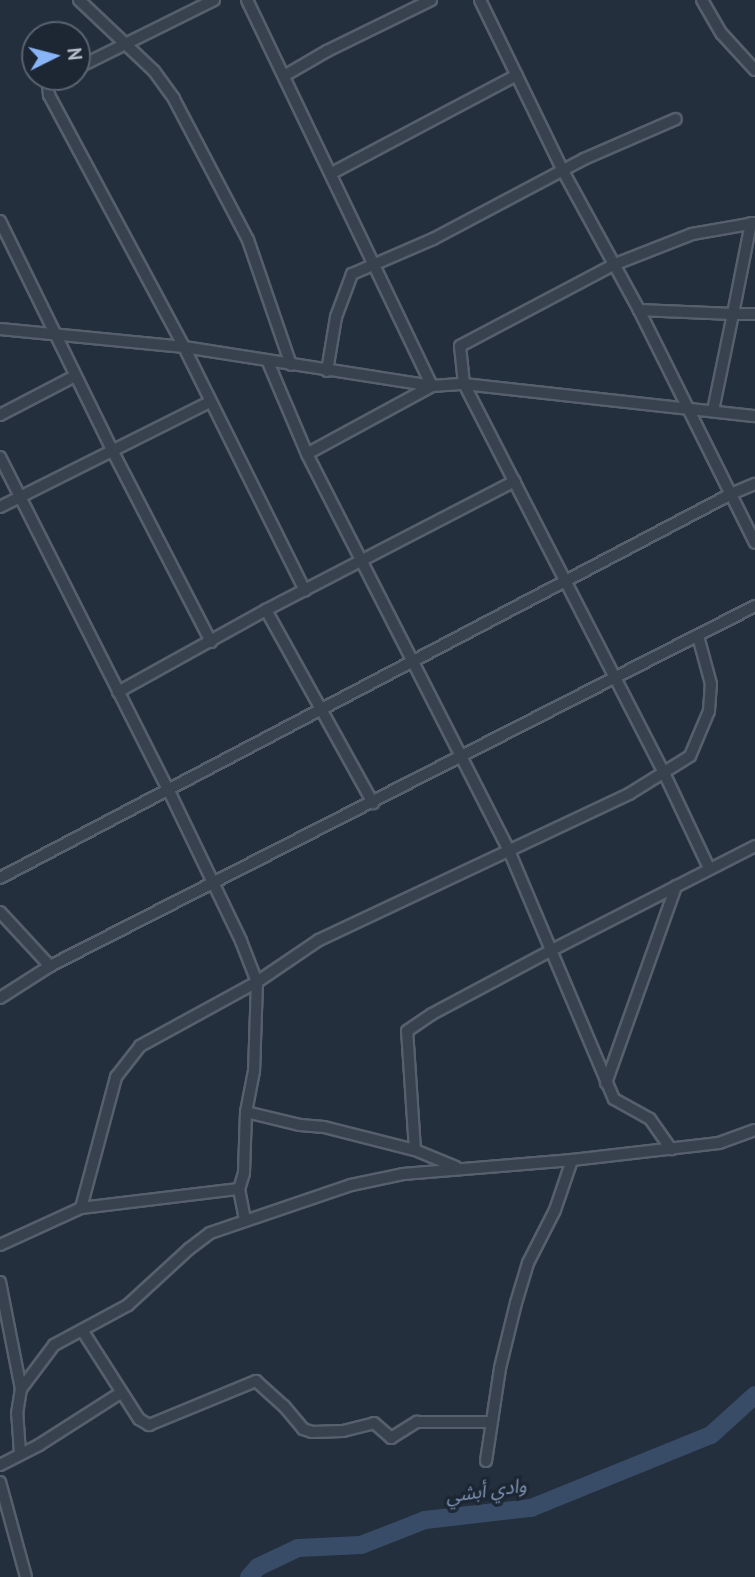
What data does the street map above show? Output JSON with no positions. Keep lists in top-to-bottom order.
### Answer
{
  "water": ["وادي أبشي"],
  "north": "right"
}
